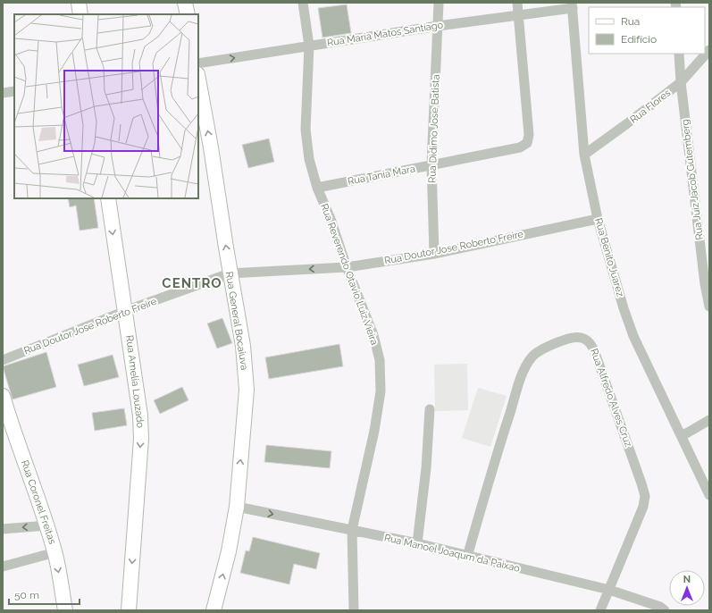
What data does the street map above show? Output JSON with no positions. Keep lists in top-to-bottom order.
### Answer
{
  "streets": {
    "main road": ["Rua General Bocaiuva", "Rua Amelia Louzado", "Rua Coronel Freitas"],
    "street": [
      "Rua Maria Matos Santiago",
      "Rua Flores",
      "Rua Didimo Jose Batista",
      "Rua Tania Mara",
      "Rua Juiz Jacob Gutemberg",
      "Rua Doutor Jose Roberto Freire",
      "Rua Benito Juarez",
      "Rua Reverendo Otavio Luiz Vieira",
      "Rua Alfredo Alves Cruz",
      "Rua Manoel Joaqum da Paixao"
    ]
  },
  "crossings": [
    ["Rua Maria Matos Santiago", "Rua Didimo Jose Batista"],
    ["Rua Maria Matos Santiago", "Rua Tania Mara"],
    ["Rua Maria Matos Santiago", "Rua Benito Juarez"],
    ["Rua Maria Matos Santiago", "Rua Reverendo Otavio Luiz Vieira"],
    ["Rua Flores", "Rua Juiz Jacob Gutemberg"],
    ["Rua Flores", "Rua Benito Juarez"],
    ["Rua Didimo Jose Batista", "Rua Tania Mara"],
    ["Rua Didimo Jose Batista", "Rua Doutor Jose Roberto Freire"],
    ["Rua Tania Mara", "Rua Reverendo Otavio Luiz Vieira"],
    ["Rua Doutor Jose Roberto Freire", "Rua Benito Juarez"],
    ["Rua Doutor Jose Roberto Freire", "Rua Reverendo Otavio Luiz Vieira"],
    ["Rua Doutor Jose Roberto Freire", "Rua General Bocaiuva"],
    ["Rua Doutor Jose Roberto Freire", "Rua Amelia Louzado"],
    ["Rua Reverendo Otavio Luiz Vieira", "Rua Manoel Joaqum da Paixao"],
    ["Rua General Bocaiuva", "Rua Manoel Joaqum da Paixao"],
    ["Rua Alfredo Alves Cruz", "Rua Manoel Joaqum da Paixao"]
  ],
  "one_way": ["Rua General Bocaiuva", "Rua Amelia Louzado"],
  "districts": ["CENTRO"],
  "legend": ["Rua", "Edifício"],
  "scale_bar": "50 m",
  "north": "top"
}
